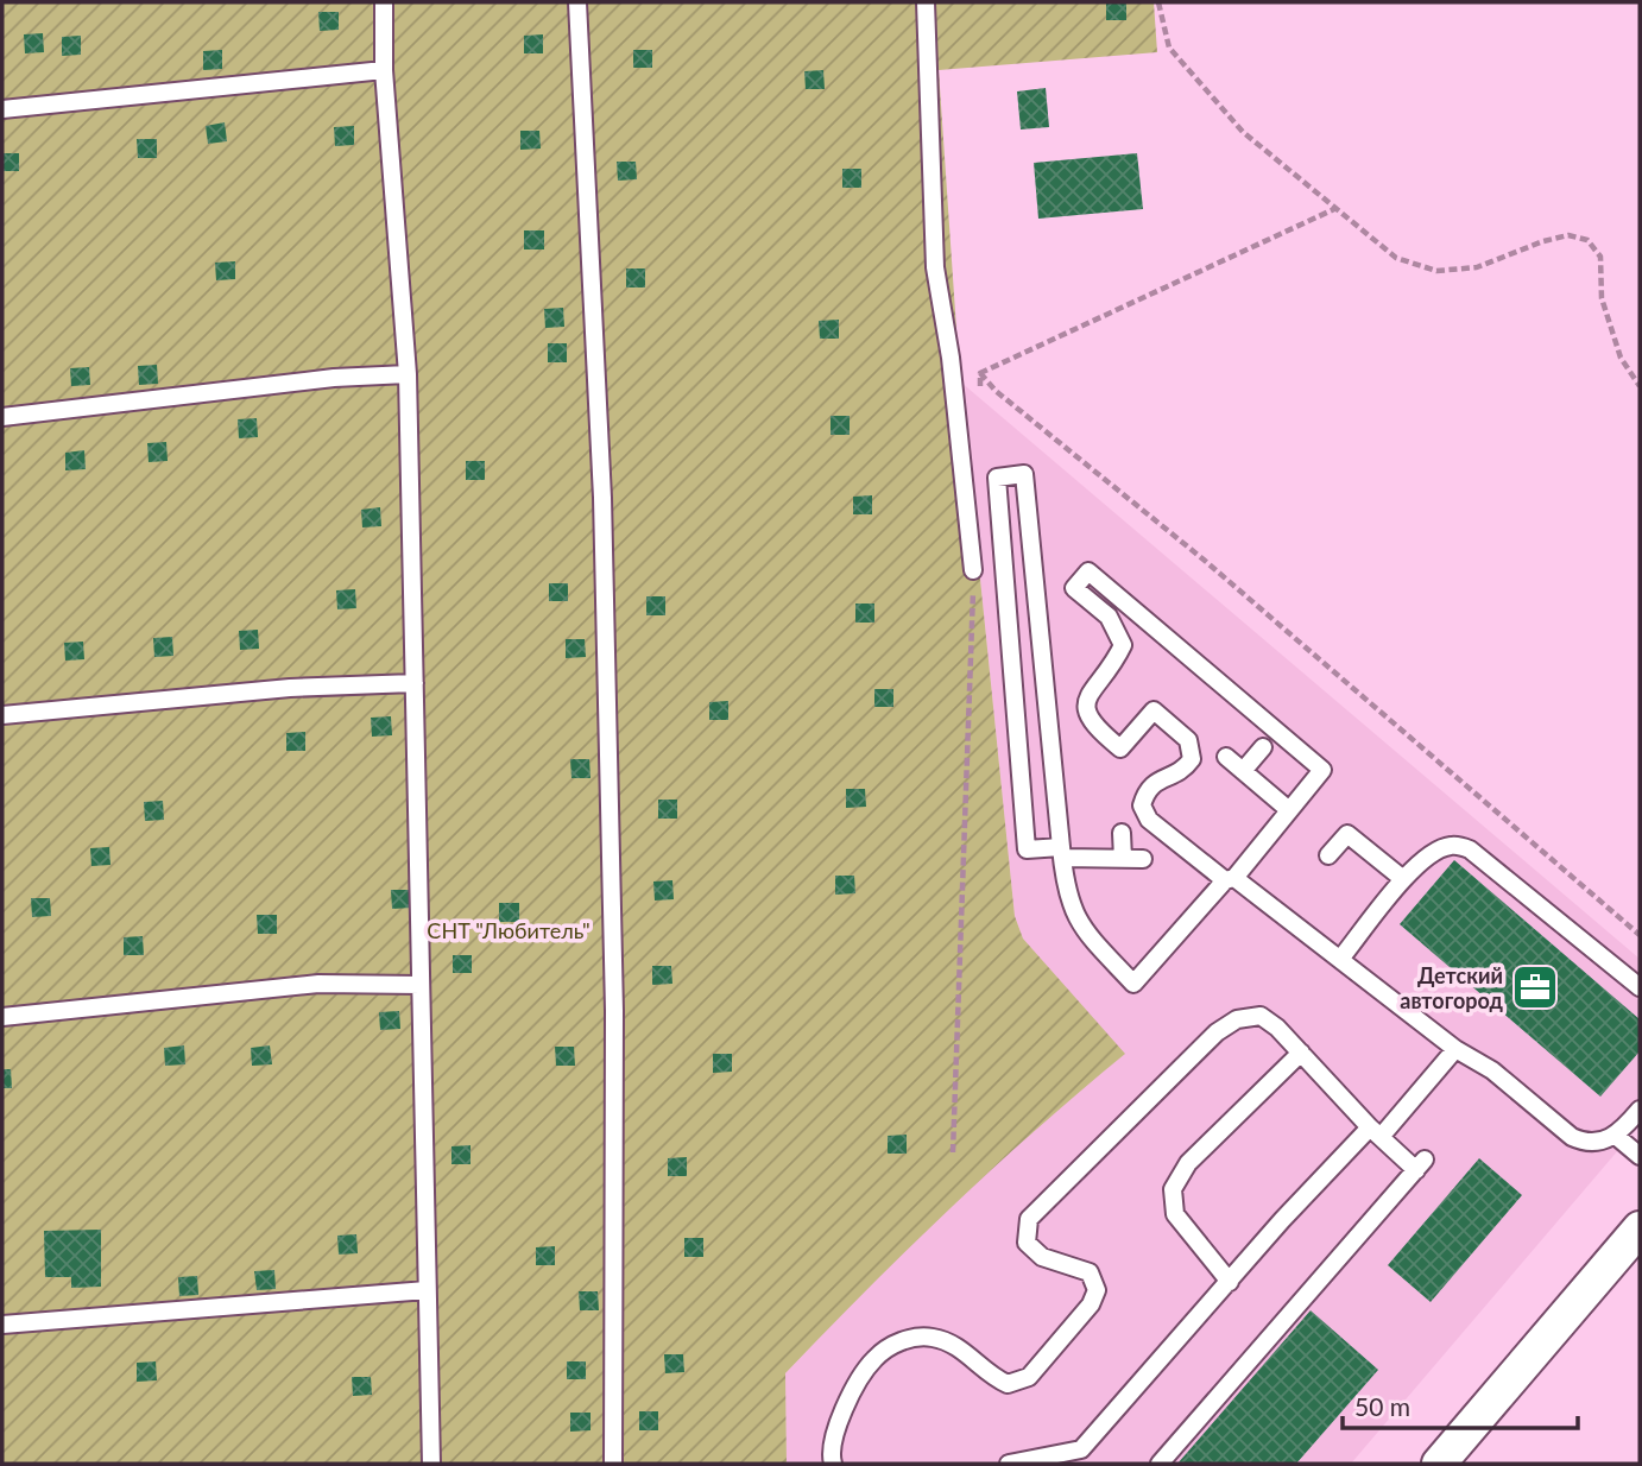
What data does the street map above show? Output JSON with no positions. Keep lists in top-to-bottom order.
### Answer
{
  "parks": ["СНТ \"Любитель\""],
  "places": {
    "office": ["Детский автогород"]
  },
  "scale_bar": "50 m"
}
